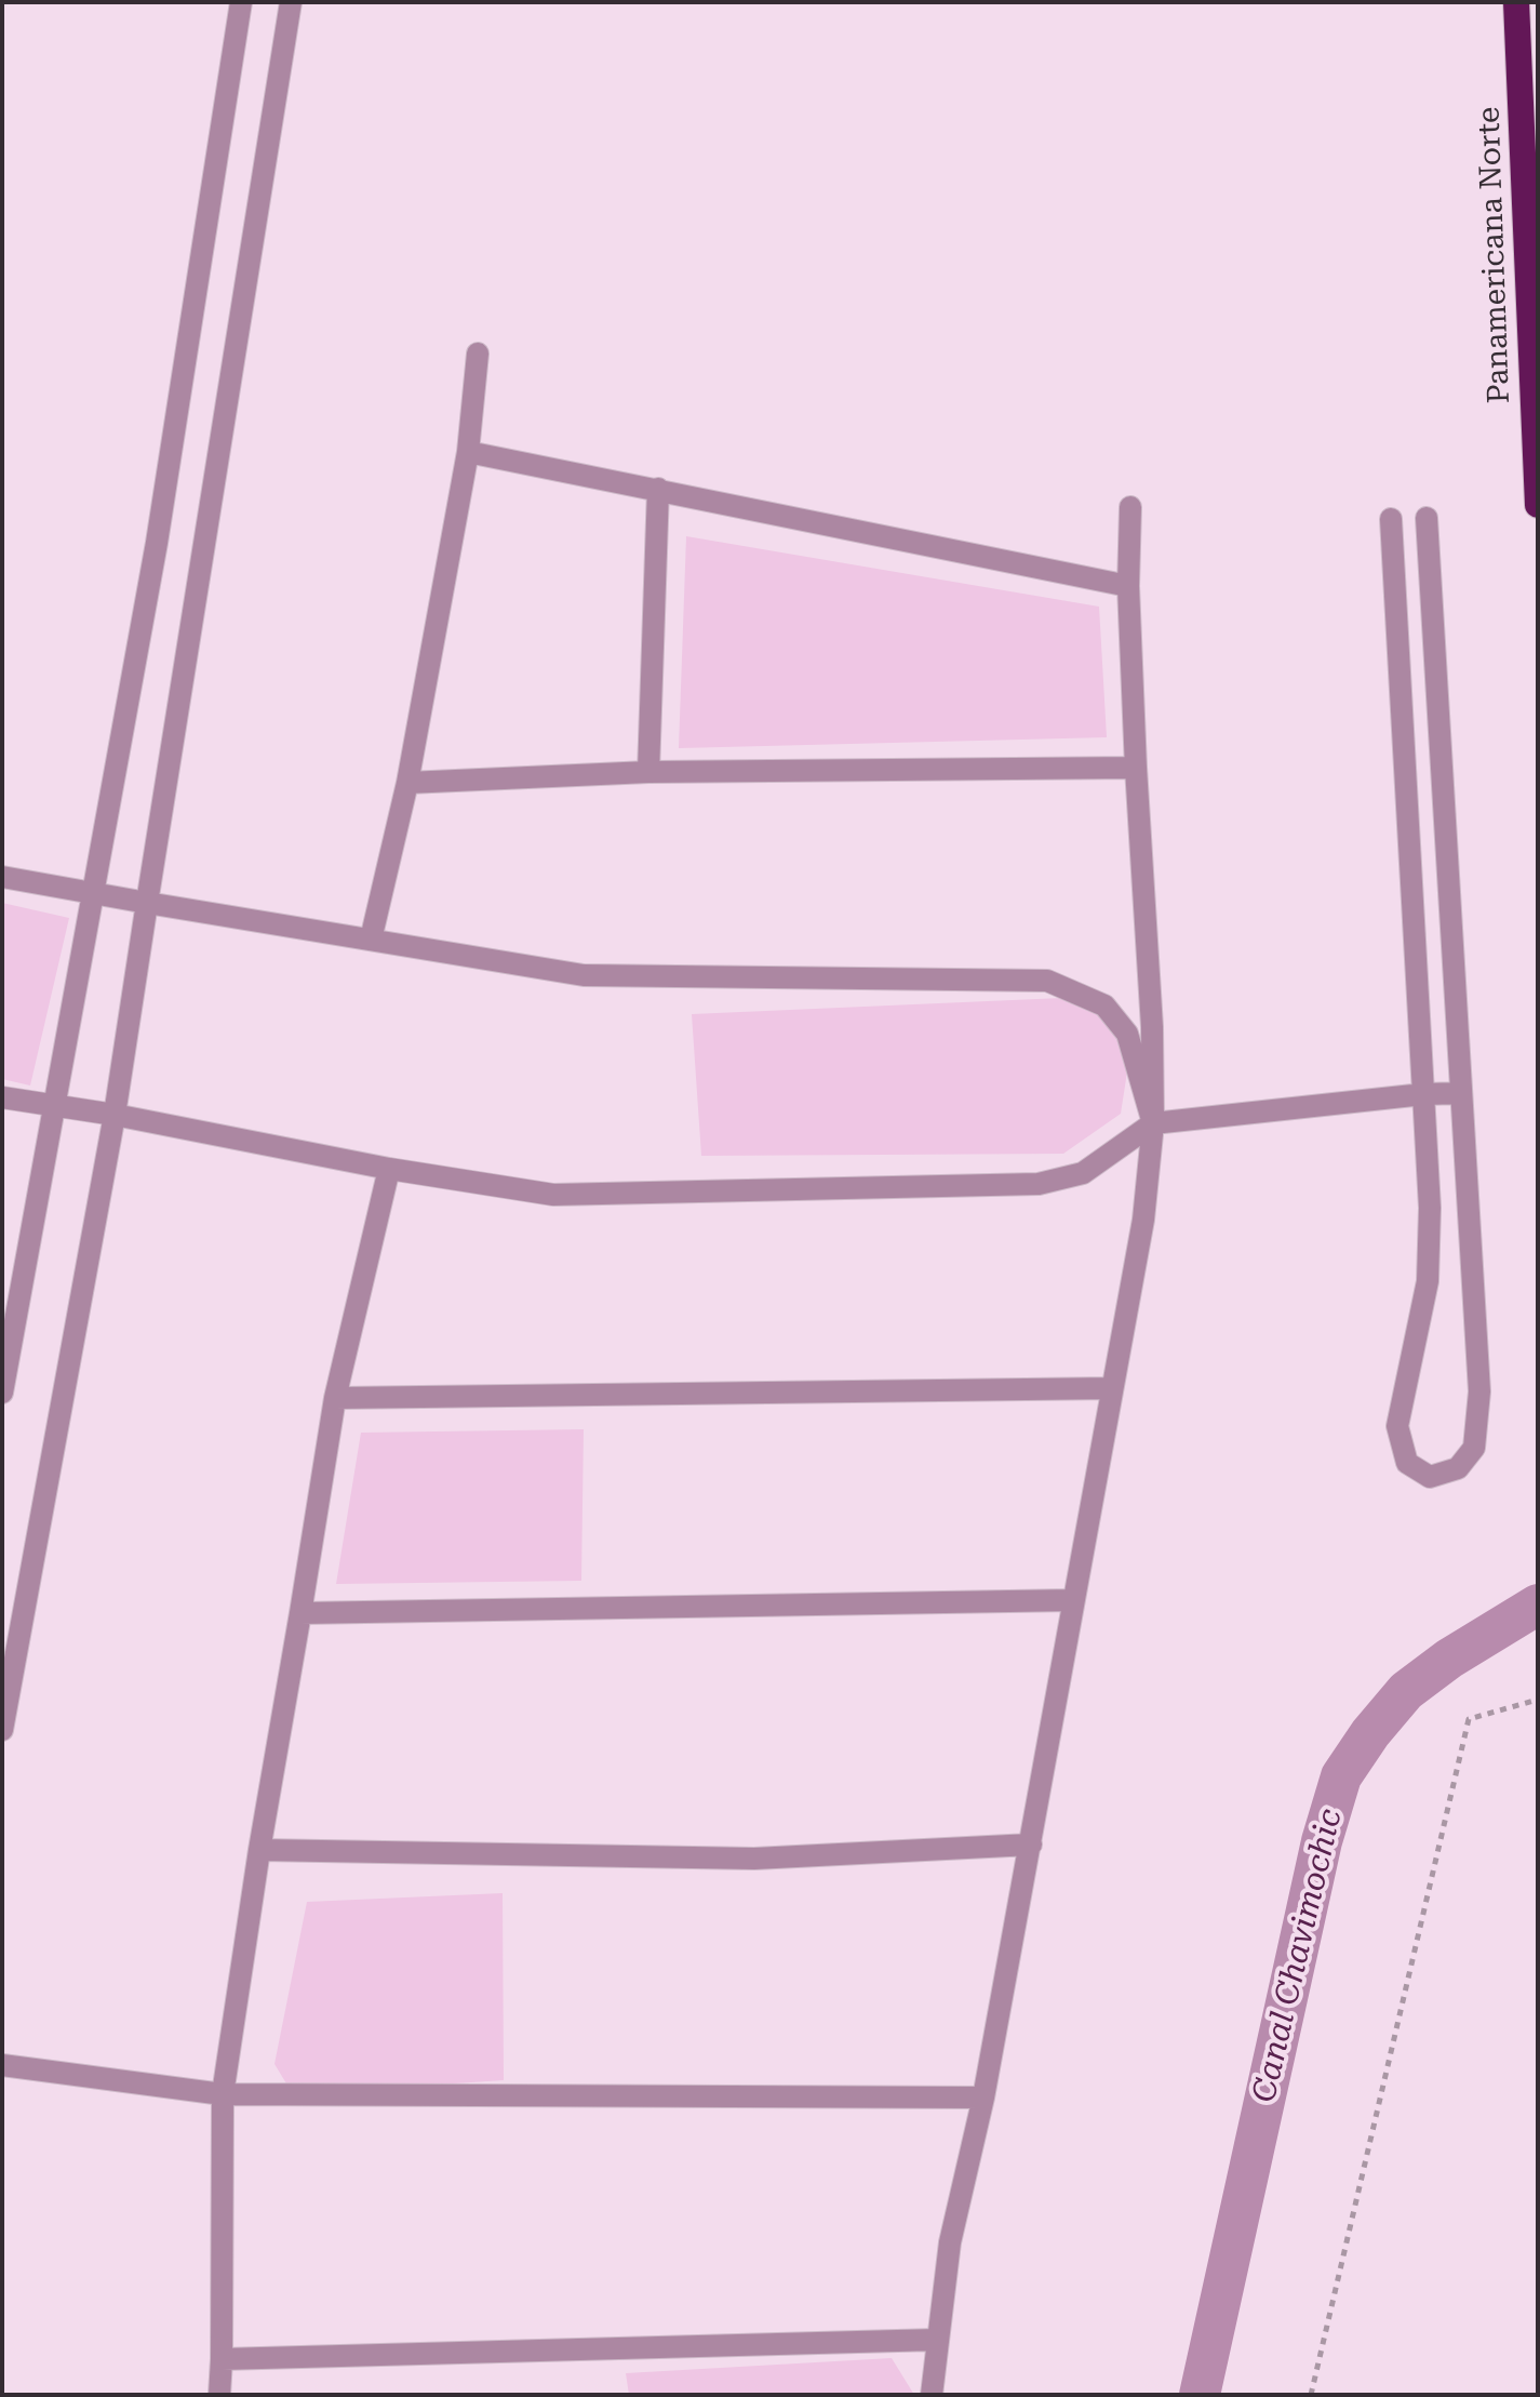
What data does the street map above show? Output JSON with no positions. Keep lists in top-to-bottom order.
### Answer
{
  "streets": {
    "highway": ["Panamericana Norte"]
  },
  "water": ["Canal Chavimochic"]
}
